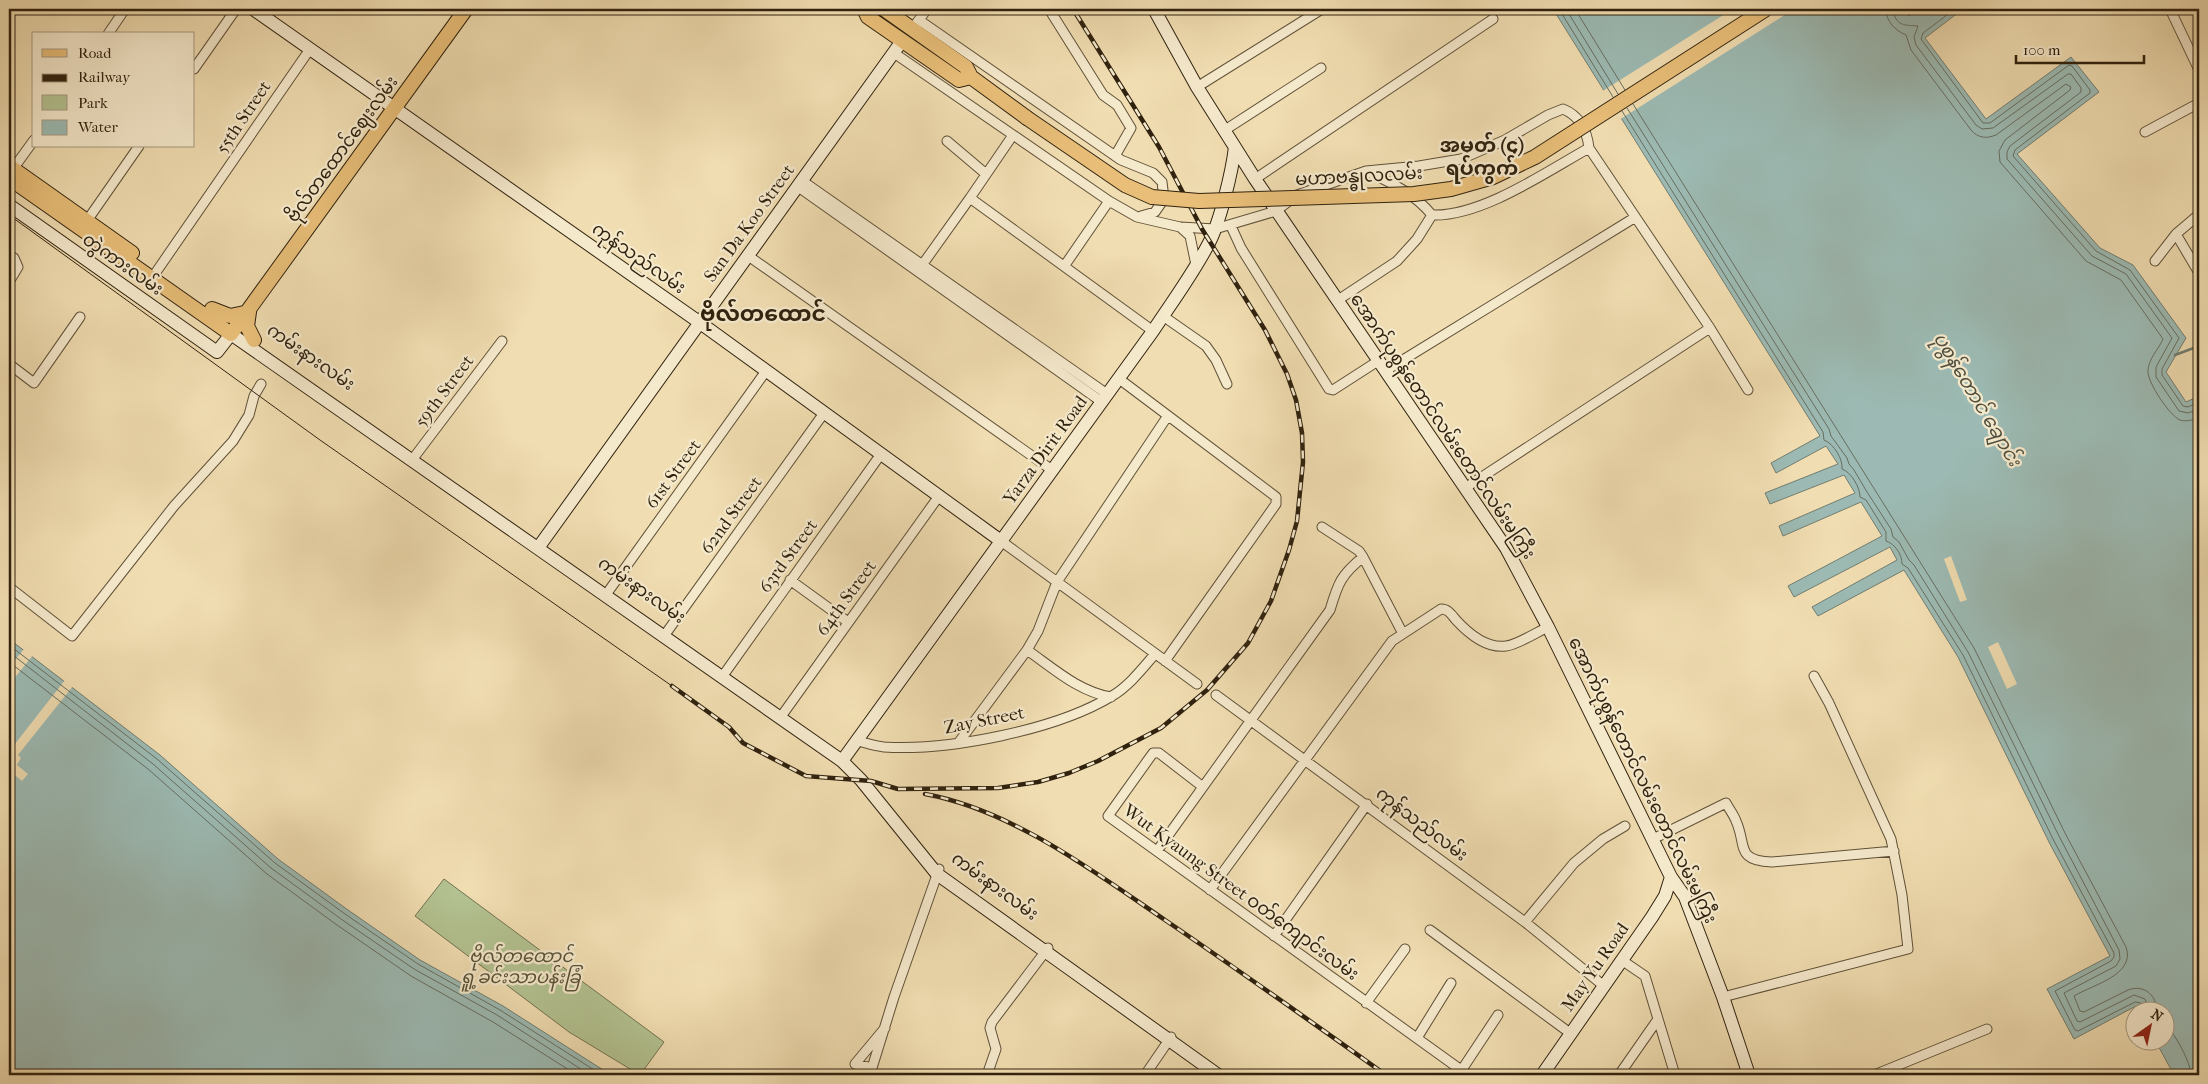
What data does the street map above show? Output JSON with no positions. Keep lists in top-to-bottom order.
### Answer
{
  "streets": {
    "main road": [
      "ဗိုလ်တထောင်ဈေးလမ်း",
      "မဟာဗန္ဓုလလမ်း",
      "San Da Koo Street",
      "ကုန်သည်လမ်း",
      "တွဲကားလမ်း",
      "ကမ်းနားလမ်း",
      "အောက်ပုစွန်တောင်လမ်းတောင်လမ်းမကြီး",
      "Yarza Dirit Road",
      "May Yu Road"
    ],
    "street": [
      "55th Street",
      "59th Street",
      "61st Street",
      "62nd Street",
      "63rd Street",
      "64th Street",
      "Zay Street",
      "Wut Kyaung Street ဝတ်ကျောင်းလမ်း"
    ]
  },
  "crossings": [
    ["55th Street", "ကုန်သည်လမ်း"],
    ["55th Street", "ကမ်းနားလမ်း"],
    ["ဗိုလ်တထောင်ဈေးလမ်း", "ကုန်သည်လမ်း"],
    ["ဗိုလ်တထောင်ဈေးလမ်း", "တွဲကားလမ်း"],
    ["ဗိုလ်တထောင်ဈေးလမ်း", "ကမ်းနားလမ်း"],
    ["မဟာဗန္ဓုလလမ်း", "San Da Koo Street"],
    ["San Da Koo Street", "ကုန်သည်လမ်း"],
    ["San Da Koo Street", "ကမ်းနားလမ်း"],
    ["ကုန်သည်လမ်း", "Yarza Dirit Road"],
    ["ကုန်သည်လမ်း", "61st Street"],
    ["ကုန်သည်လမ်း", "62nd Street"],
    ["ကုန်သည်လမ်း", "63rd Street"],
    ["ကုန်သည်လမ်း", "64th Street"],
    ["ကုန်သည်လမ်း", "May Yu Road"],
    ["တွဲကားလမ်း", "ကမ်းနားလမ်း"],
    ["ကမ်းနားလမ်း", "59th Street"],
    ["ကမ်းနားလမ်း", "Yarza Dirit Road"],
    ["ကမ်းနားလမ်း", "61st Street"],
    ["ကမ်းနားလမ်း", "62nd Street"],
    ["ကမ်းနားလမ်း", "63rd Street"],
    ["ကမ်းနားလမ်း", "64th Street"],
    ["အောက်ပုစွန်တောင်လမ်းတောင်လမ်းမကြီး", "Yarza Dirit Road"],
    ["အောက်ပုစွန်တောင်လမ်းတောင်လမ်းမကြီး", "May Yu Road"],
    ["Yarza Dirit Road", "Zay Street"]
  ],
  "districts": ["အမှတ် (၄) ရပ်ကွက်", "ဗိုလ်တထောင်"],
  "water": ["ပုစွန်တောင် ချောင်း"],
  "parks": ["ဗိုလ်တထောင် ရူ့ခင်းသာပန်းခြံ"],
  "legend": [
    "Road",
    "Railway",
    "Park",
    "Water"
  ],
  "scale_bar": "100 m",
  "north": "top right"
}
